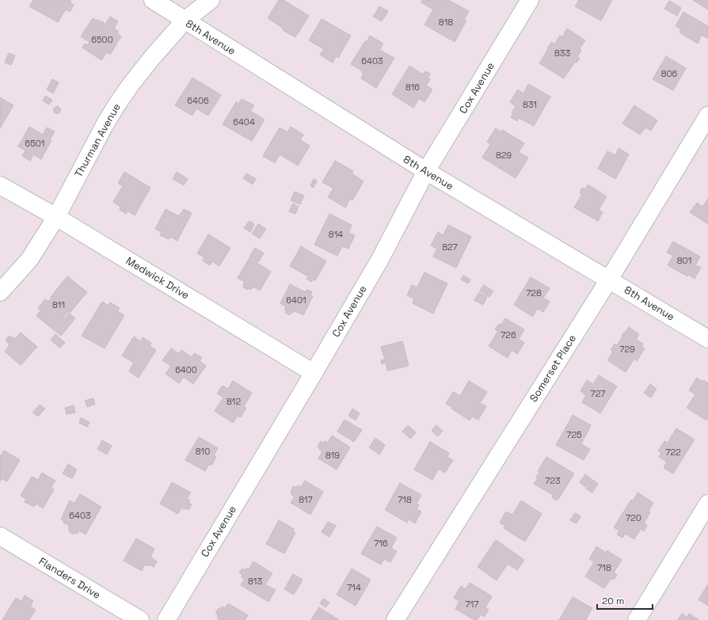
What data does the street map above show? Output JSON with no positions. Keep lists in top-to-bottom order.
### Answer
{
  "streets": {
    "street": [
      "8th Avenue",
      "Cox Avenue",
      "Thurman Avenue",
      "Medwick Drive",
      "Somerset Place",
      "Flanders Drive"
    ]
  },
  "crossings": [
    ["8th Avenue", "Cox Avenue"],
    ["8th Avenue", "Thurman Avenue"],
    ["8th Avenue", "Somerset Place"],
    ["Cox Avenue", "Medwick Drive"],
    ["Thurman Avenue", "Medwick Drive"]
  ],
  "house_numbers": [
    "818",
    "6500",
    "833",
    "6403",
    "806",
    "816",
    "6406",
    "831",
    "6404",
    "6501",
    "829",
    "814",
    "827",
    "801",
    "728",
    "6401",
    "811",
    "726",
    "729",
    "6400",
    "727",
    "812",
    "725",
    "810",
    "722",
    "819",
    "723",
    "817",
    "718",
    "6403",
    "720",
    "716",
    "718",
    "813",
    "714",
    "717"
  ],
  "scale_bar": "20 m"
}
